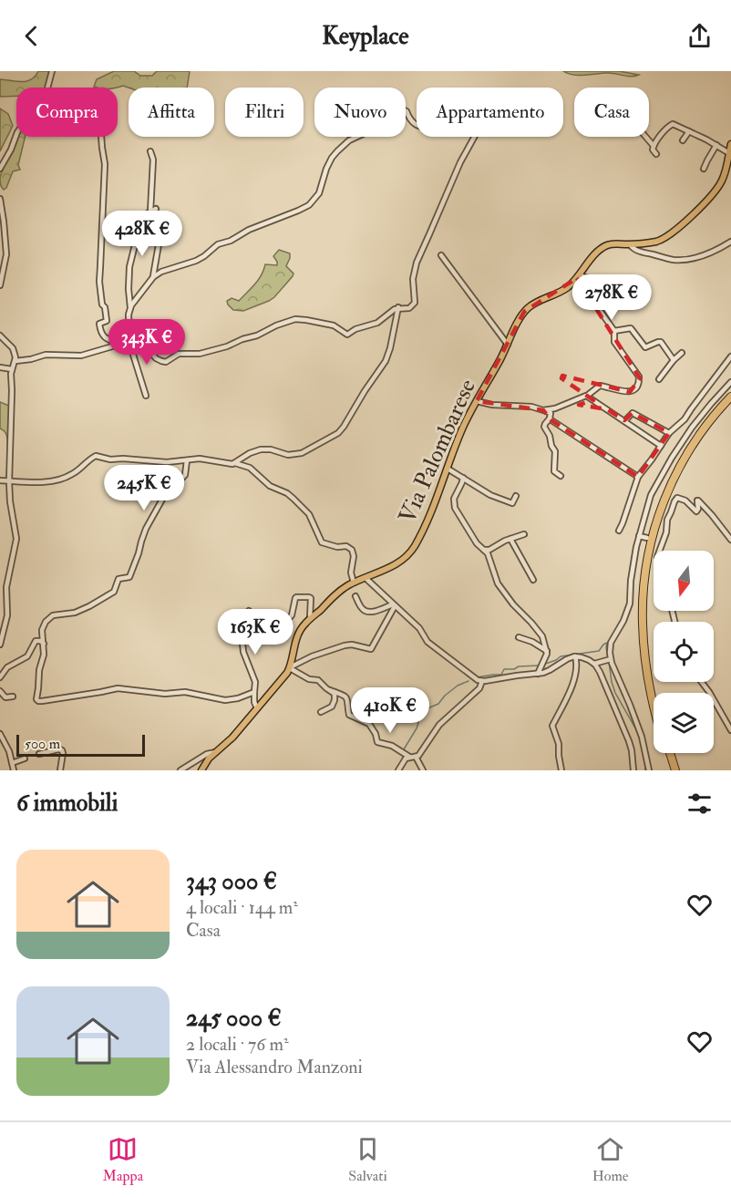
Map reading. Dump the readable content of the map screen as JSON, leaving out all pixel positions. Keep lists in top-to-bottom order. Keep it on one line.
{"streets":{"main road":["Via Palombarese"]},"scale_bar":"500 m","north":"bottom","page":{"header":"Keyplace","chip":["Compra","Affitta","Filtri","Nuovo","Appartamento","Casa"],"price":["428K €","278K €","343K €","245K €","163K €","410K €"],"scale":"500 m","heading":"6 immobili","list":[{"name":"343 000 €","note":"4 locali · 144 m² · Casa"},{"name":"245 000 €","note":"2 locali · 76 m² · Via Alessandro Manzoni"}],"tabs":["Mappa","Salvati","Home"]}}
